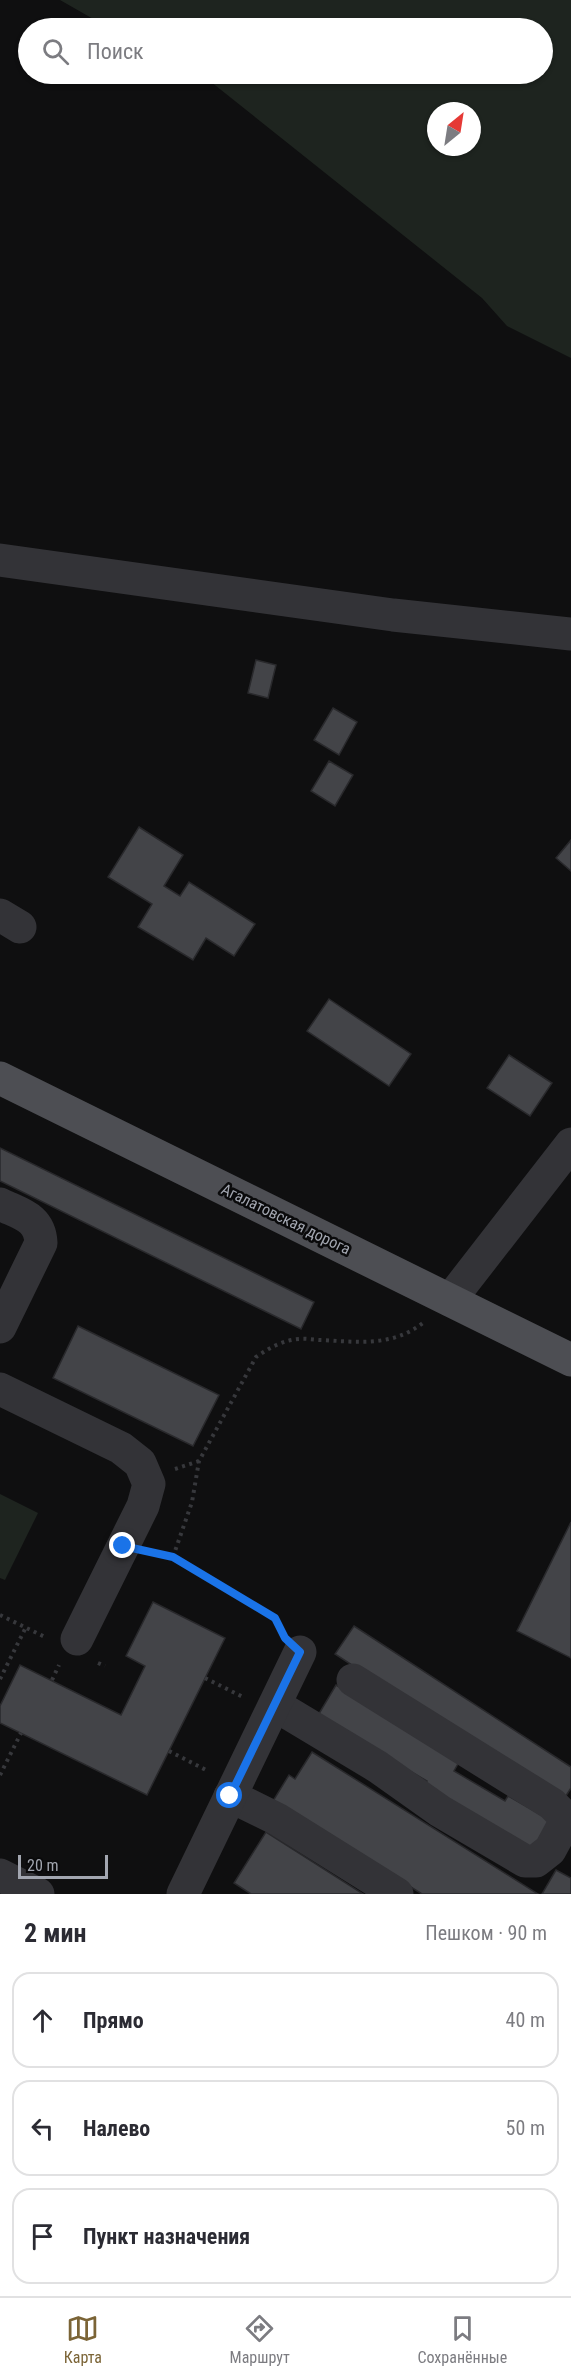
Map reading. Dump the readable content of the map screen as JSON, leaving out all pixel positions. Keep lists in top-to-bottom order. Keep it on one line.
{"streets":{"main road":["Агалатовская дорога"]},"scale_bar":"20 m","north":"top right","page":{"search":"Поиск","scale":"20 m","heading":["2 мин","Пешком · 90 m"],"list":[["Прямо","40 m"],["Налево","50 m"],"Пункт назначения"],"nav":["Карта","Маршрут","Сохранённые"]}}
